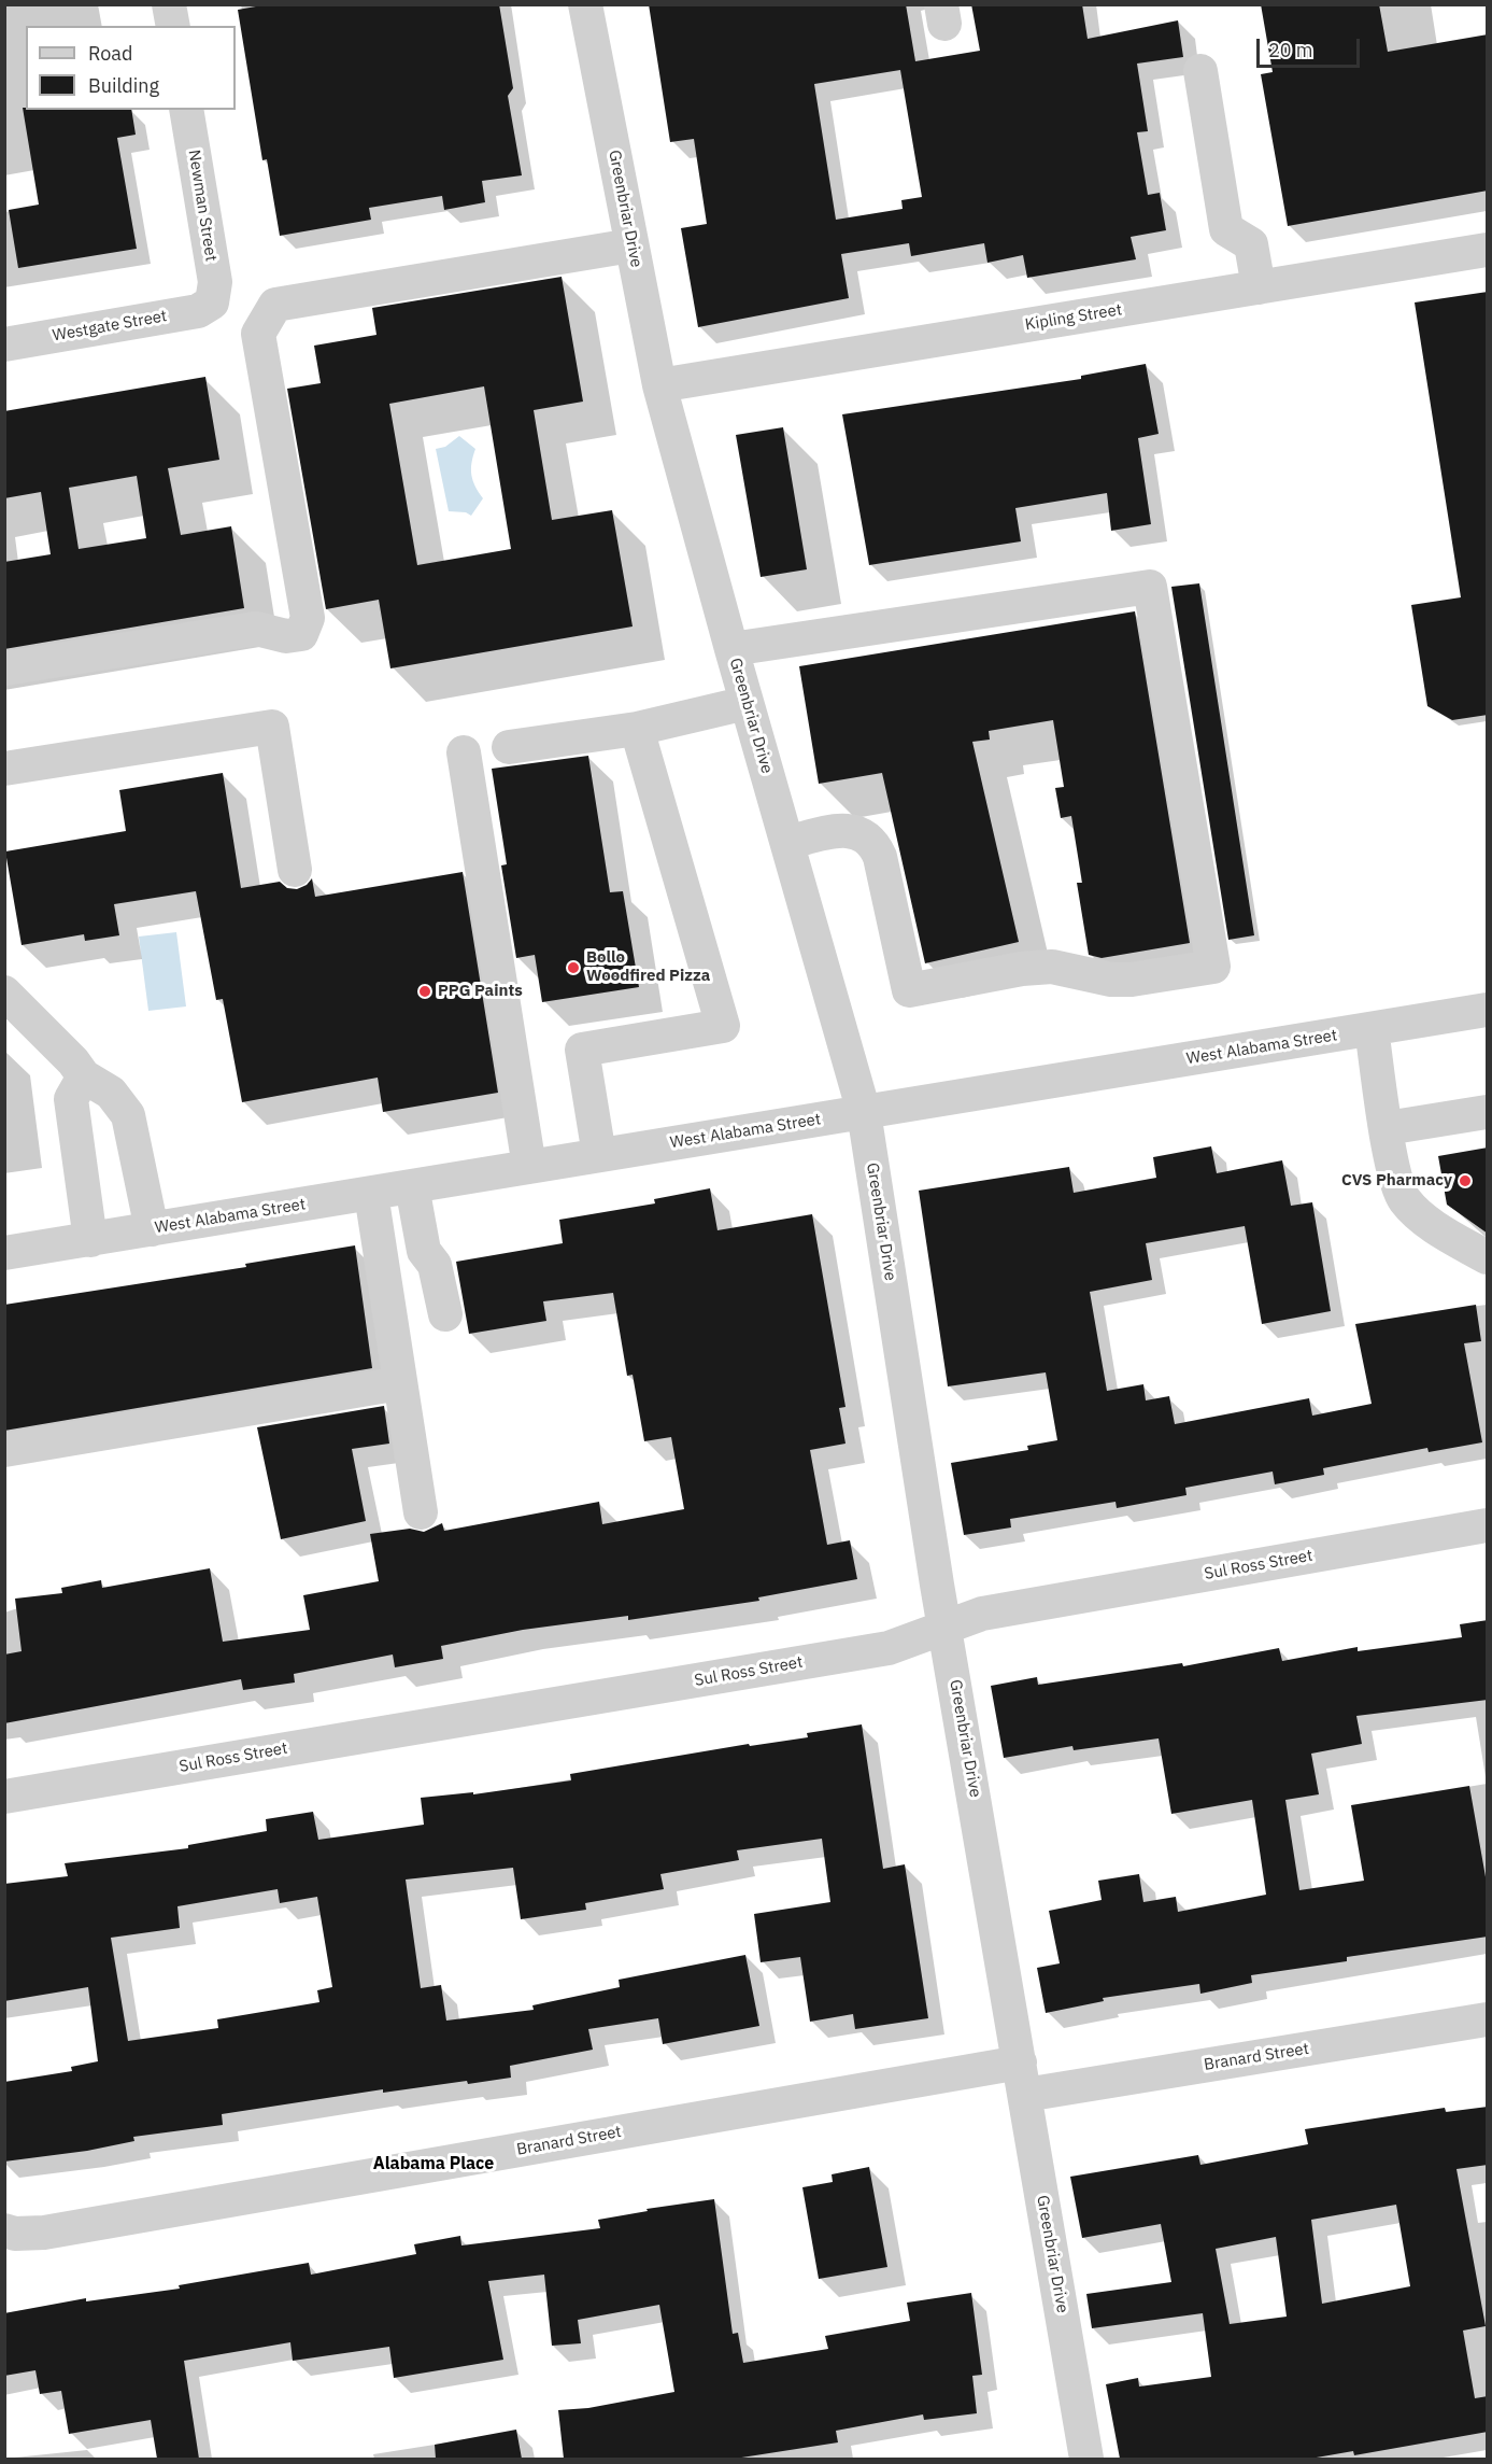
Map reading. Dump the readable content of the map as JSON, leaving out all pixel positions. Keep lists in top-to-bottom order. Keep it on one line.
{"streets":{"street":["Newman Street","Greenbriar Drive","Kipling Street","Westgate Street","West Alabama Street","Sul Ross Street","Branard Street"]},"crossings":[["Newman Street","Westgate Street"],["Greenbriar Drive","Kipling Street"],["Greenbriar Drive","West Alabama Street"],["Greenbriar Drive","Sul Ross Street"],["Greenbriar Drive","Branard Street"]],"districts":["Alabama Place"],"places":["Bollo Woodfired Pizza","PPG Paints","CVS Pharmacy"],"legend":["Road","Building"],"scale_bar":"20 m"}
